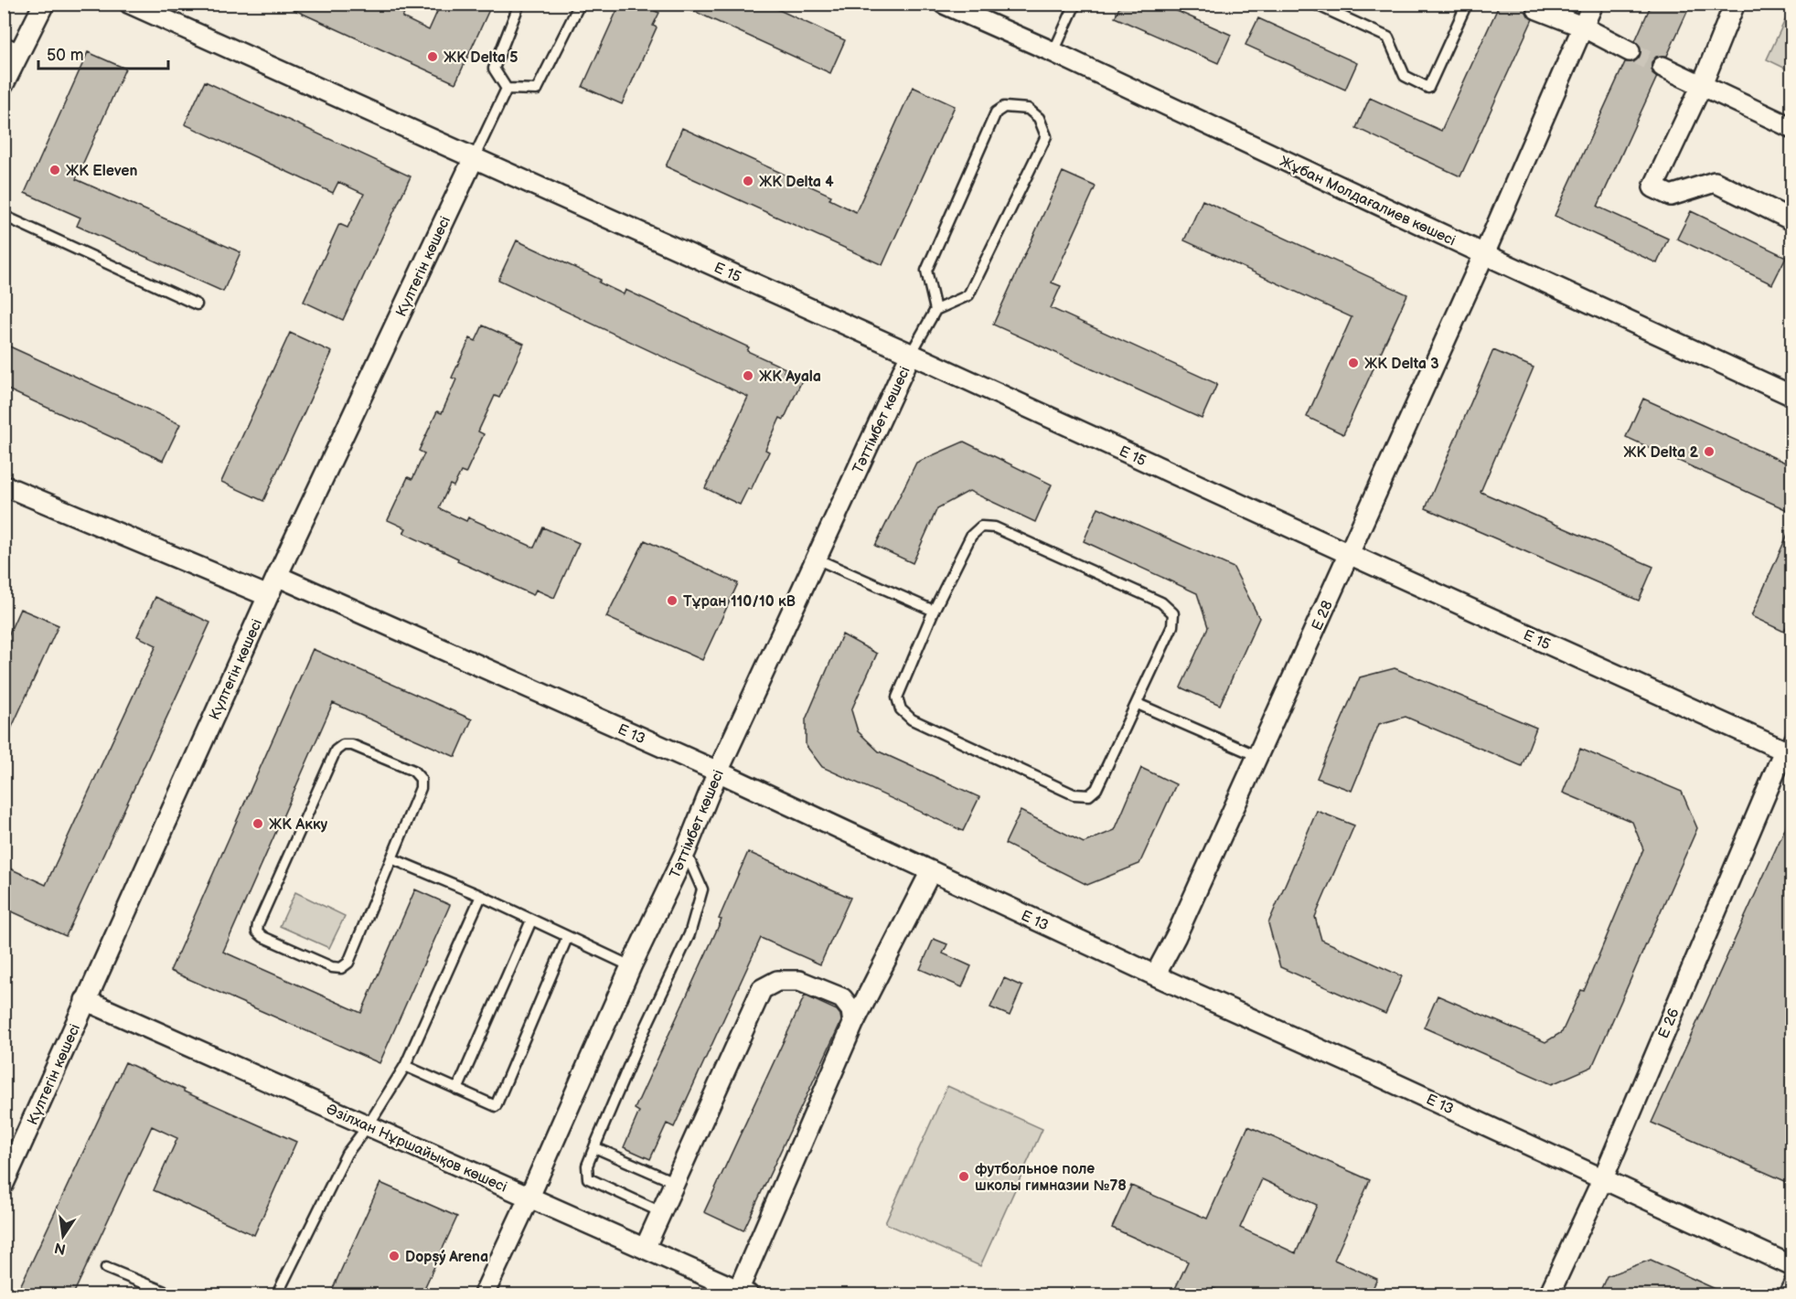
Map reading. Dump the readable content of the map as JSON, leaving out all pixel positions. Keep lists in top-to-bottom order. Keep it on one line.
{"streets":{"street":["Жұбан Молдағалиев көшесі","Күлтегін көшесі","E 15","Тәттімбет көшесі","E 28","E 13","E 26","Әзілхан Нұршайықов көшесі"]},"crossings":[["Жұбан Молдағалиев көшесі","E 28"],["Күлтегін көшесі","E 15"],["Күлтегін көшесі","E 13"],["Күлтегін көшесі","Әзілхан Нұршайықов көшесі"],["E 15","Тәттімбет көшесі"],["E 15","E 28"],["E 15","E 26"],["Тәттімбет көшесі","E 13"],["Тәттімбет көшесі","Әзілхан Нұршайықов көшесі"],["E 28","E 13"],["E 13","E 26"]],"places":["ЖК Delta 5","ЖК Eleven","ЖК Delta 4","ЖК Delta 3","ЖК Ayala","ЖК Delta 2","Тұран 110/10 кВ","ЖК Акку","футбольное поле школы гимназии №78","Dopșý Arena"],"scale_bar":"50 m","north":"bottom"}
